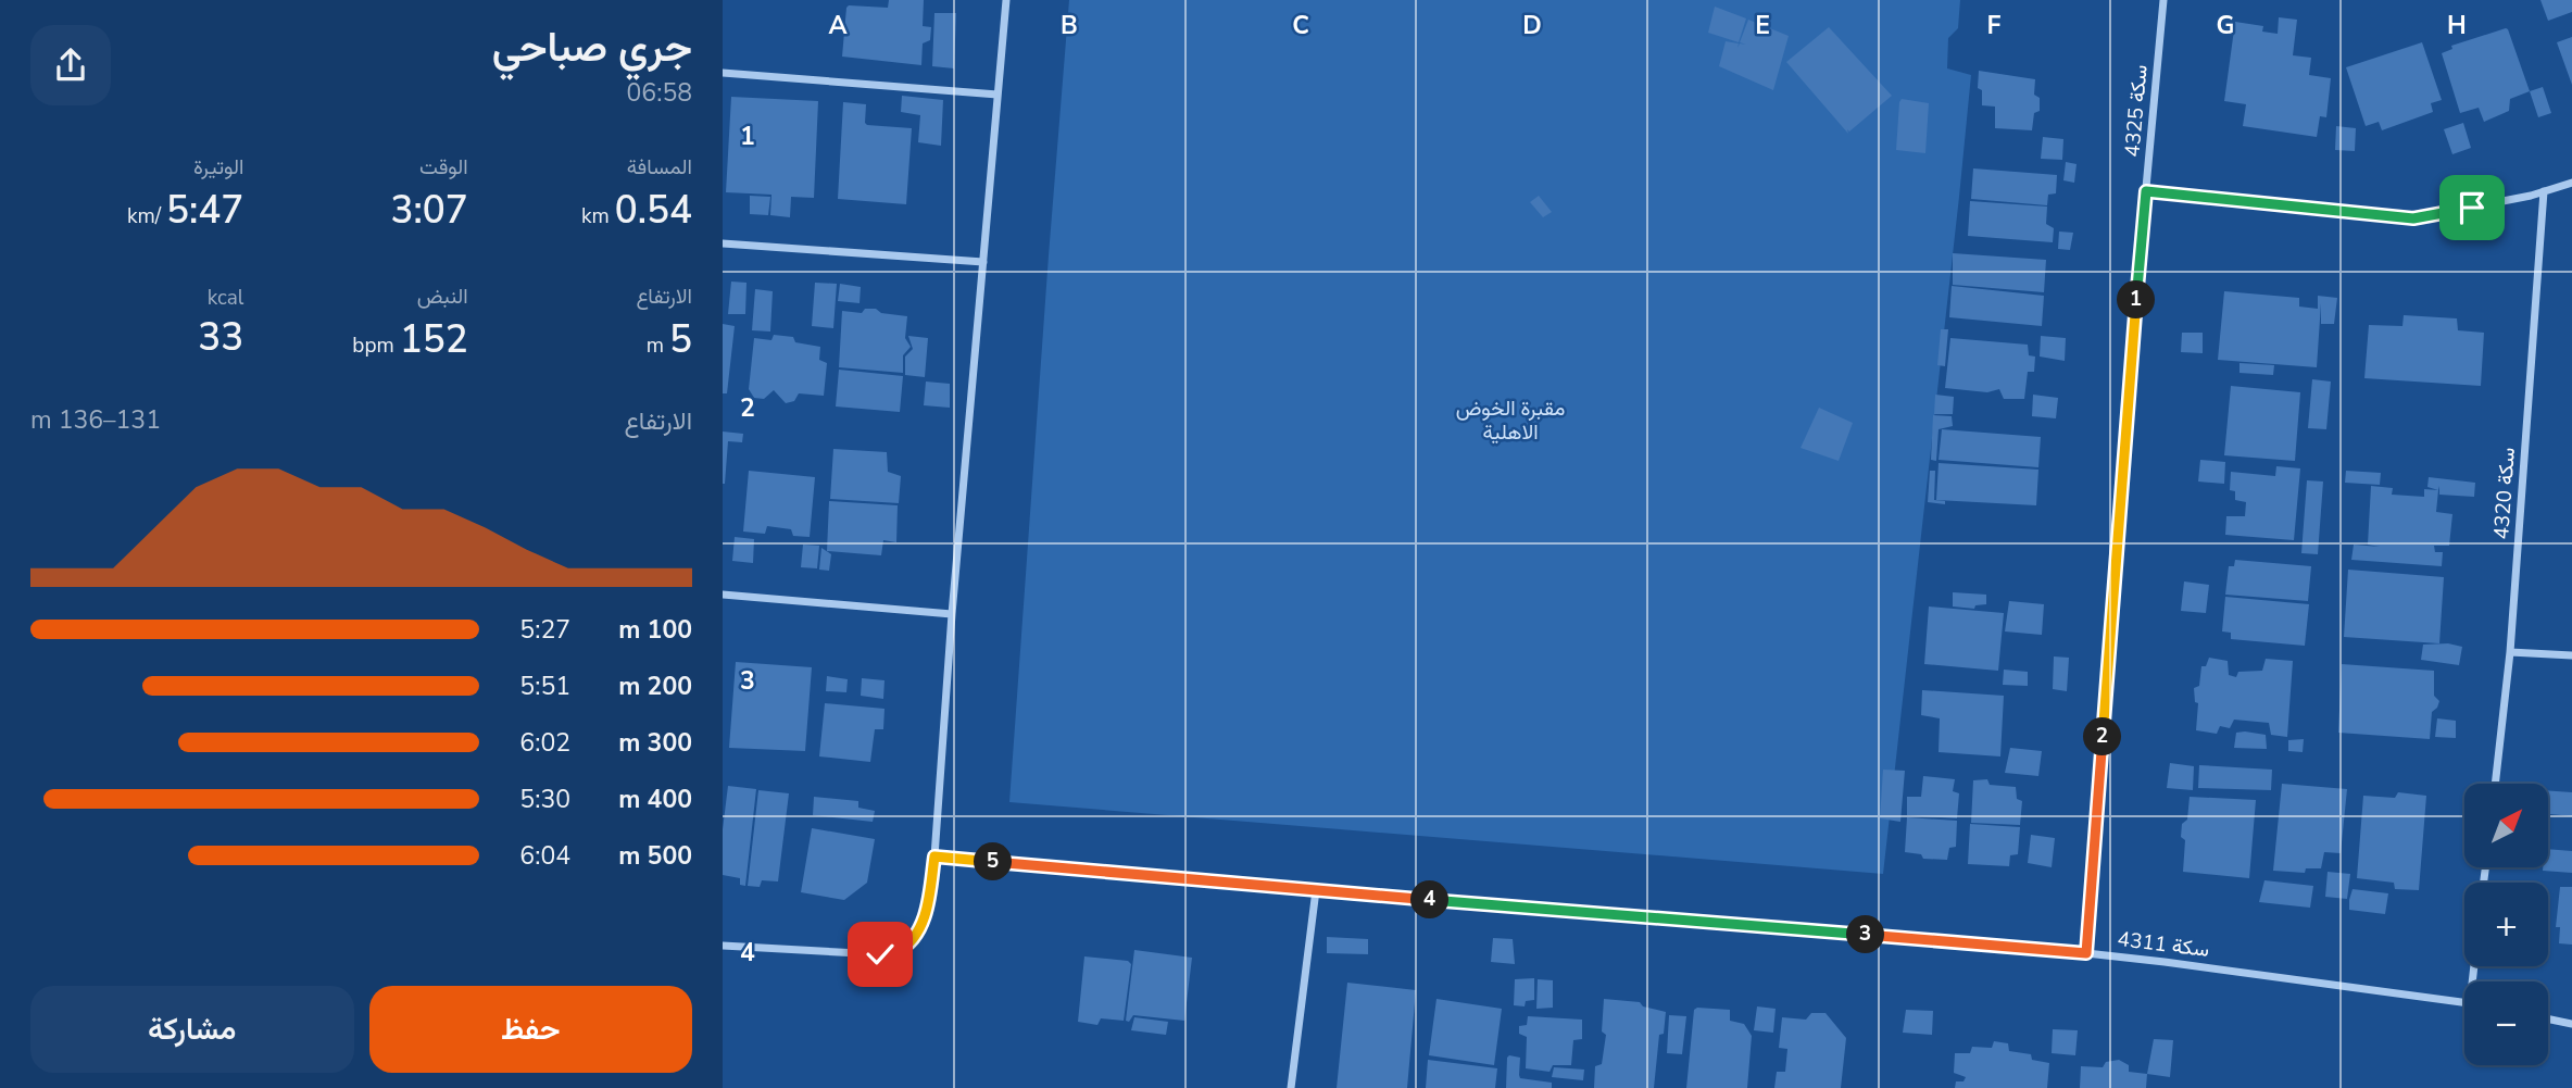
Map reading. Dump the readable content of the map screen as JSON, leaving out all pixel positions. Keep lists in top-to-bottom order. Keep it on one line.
{"streets":{"street":["سكة 4325","سكة 4320","سكة 4311"]},"crossings":[["سكة 4325","سكة 4311"]],"parks":["مقبرة الخوض الاهلية"],"north":"top right","page":{"heading":["جري صباحي","06:58"],"stats":[["المسافة","0.54 km"],["الوقت","3:07"],["الوتيرة","5:47 /km"],["الارتفاع","5 m"],["النبض","152 bpm"],["kcal","33"]],"pins":["1","2","5","4","3"],"chart":["الارتفاع","131–136 m"],"list":[{"name":"100 m","note":"5:27"},{"name":"200 m","note":"5:51"},{"name":"300 m","note":"6:02"},{"name":"400 m","note":"5:30"},{"name":"500 m","note":"6:04"}],"map_buttons":["+","−"],"buttons":["حفظ","مشاركة"]},"grid":{"columns":["A","B","C","D","E","F","G","H"],"rows":["1","2","3","4"]}}
